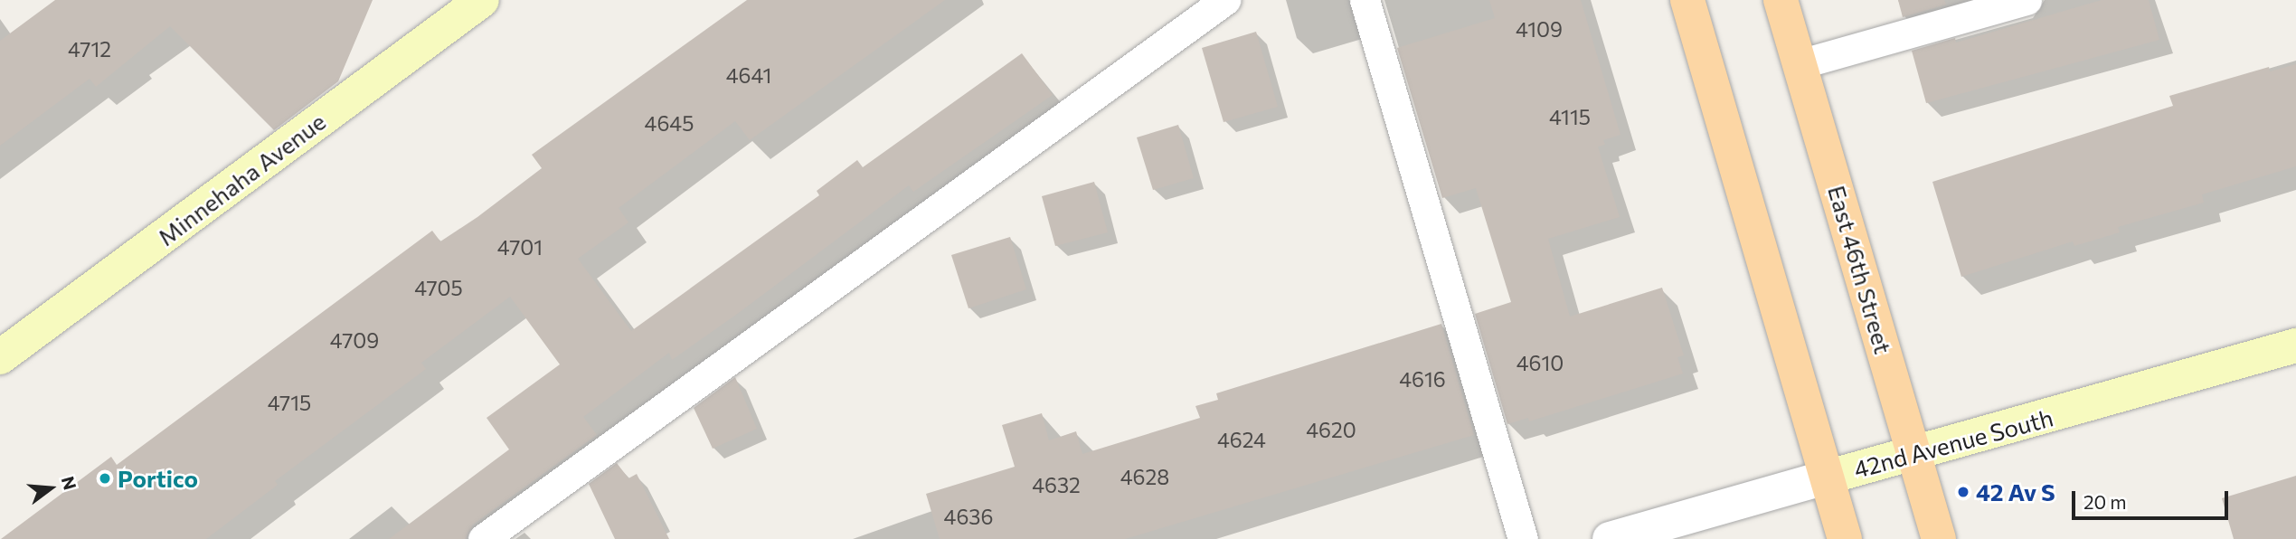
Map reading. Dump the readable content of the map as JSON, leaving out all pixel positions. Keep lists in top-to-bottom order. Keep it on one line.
{"streets":{"main road":["East 46th Street"],"street":["Minnehaha Avenue","42nd Avenue South"]},"crossings":[["East 46th Street","42nd Avenue South"]],"places":["Portico","42 Av S"],"house_numbers":["4109","4712","4641","4115","4645","4701","4705","4709","4610","4616","4715","4620","4624","4628","4632","4636"],"scale_bar":"20 m","north":"right"}
